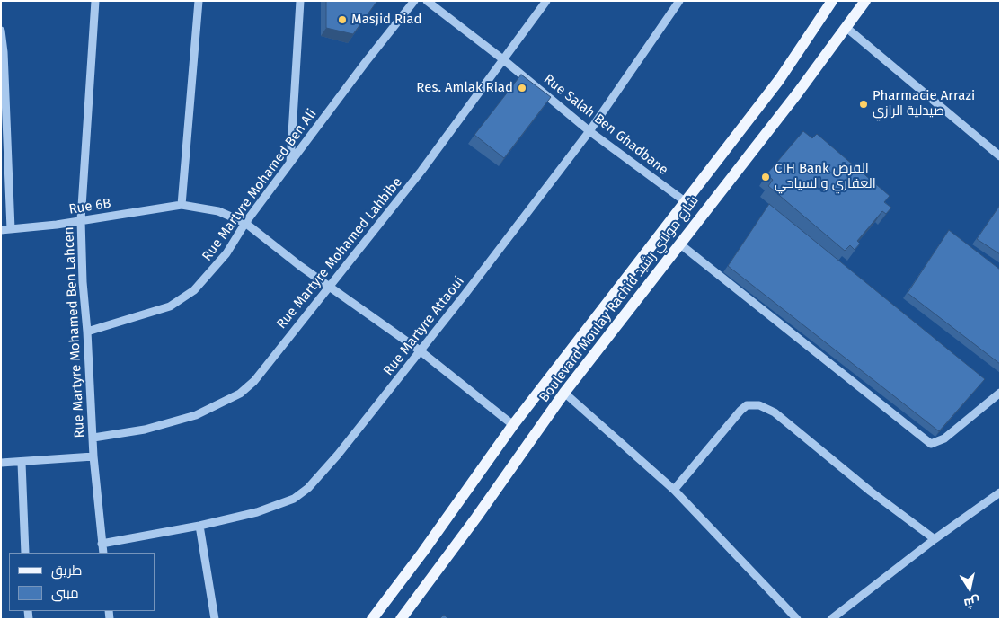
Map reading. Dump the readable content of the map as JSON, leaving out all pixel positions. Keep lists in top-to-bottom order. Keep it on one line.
{"streets":{"main road":["Boulevard Moulay Rachid شارع مولاي رشيد"],"street":["Rue Salah Ben Ghadbane","Rue Martyre Mohamed Ben Ali","Rue 6B","Rue Martyre Mohamed Lahbibe","Rue Martyre Attaoui","Rue Martyre Mohamed Ben Lahcen"]},"crossings":[["Rue Salah Ben Ghadbane","Rue Martyre Mohamed Lahbibe"],["Rue Salah Ben Ghadbane","Boulevard Moulay Rachid شارع مولاي رشيد"],["Rue Salah Ben Ghadbane","Rue Martyre Attaoui"],["Rue Martyre Mohamed Ben Ali","Rue 6B"],["Rue Martyre Mohamed Ben Ali","Rue Martyre Mohamed Ben Lahcen"],["Rue 6B","Rue Martyre Mohamed Lahbibe"],["Rue 6B","Boulevard Moulay Rachid شارع مولاي رشيد"],["Rue 6B","Rue Martyre Attaoui"],["Rue 6B","Rue Martyre Mohamed Ben Lahcen"],["Rue Martyre Mohamed Lahbibe","Rue Martyre Mohamed Ben Lahcen"],["Rue Martyre Attaoui","Rue Martyre Mohamed Ben Lahcen"]],"places":["Masjid Riad","Res. Amlak Riad","Pharmacie Arrazi صيدلية الرازي","CIH Bank القرض العقاري والسياحي"],"legend":["طريق","مبنى"],"north":"bottom"}
